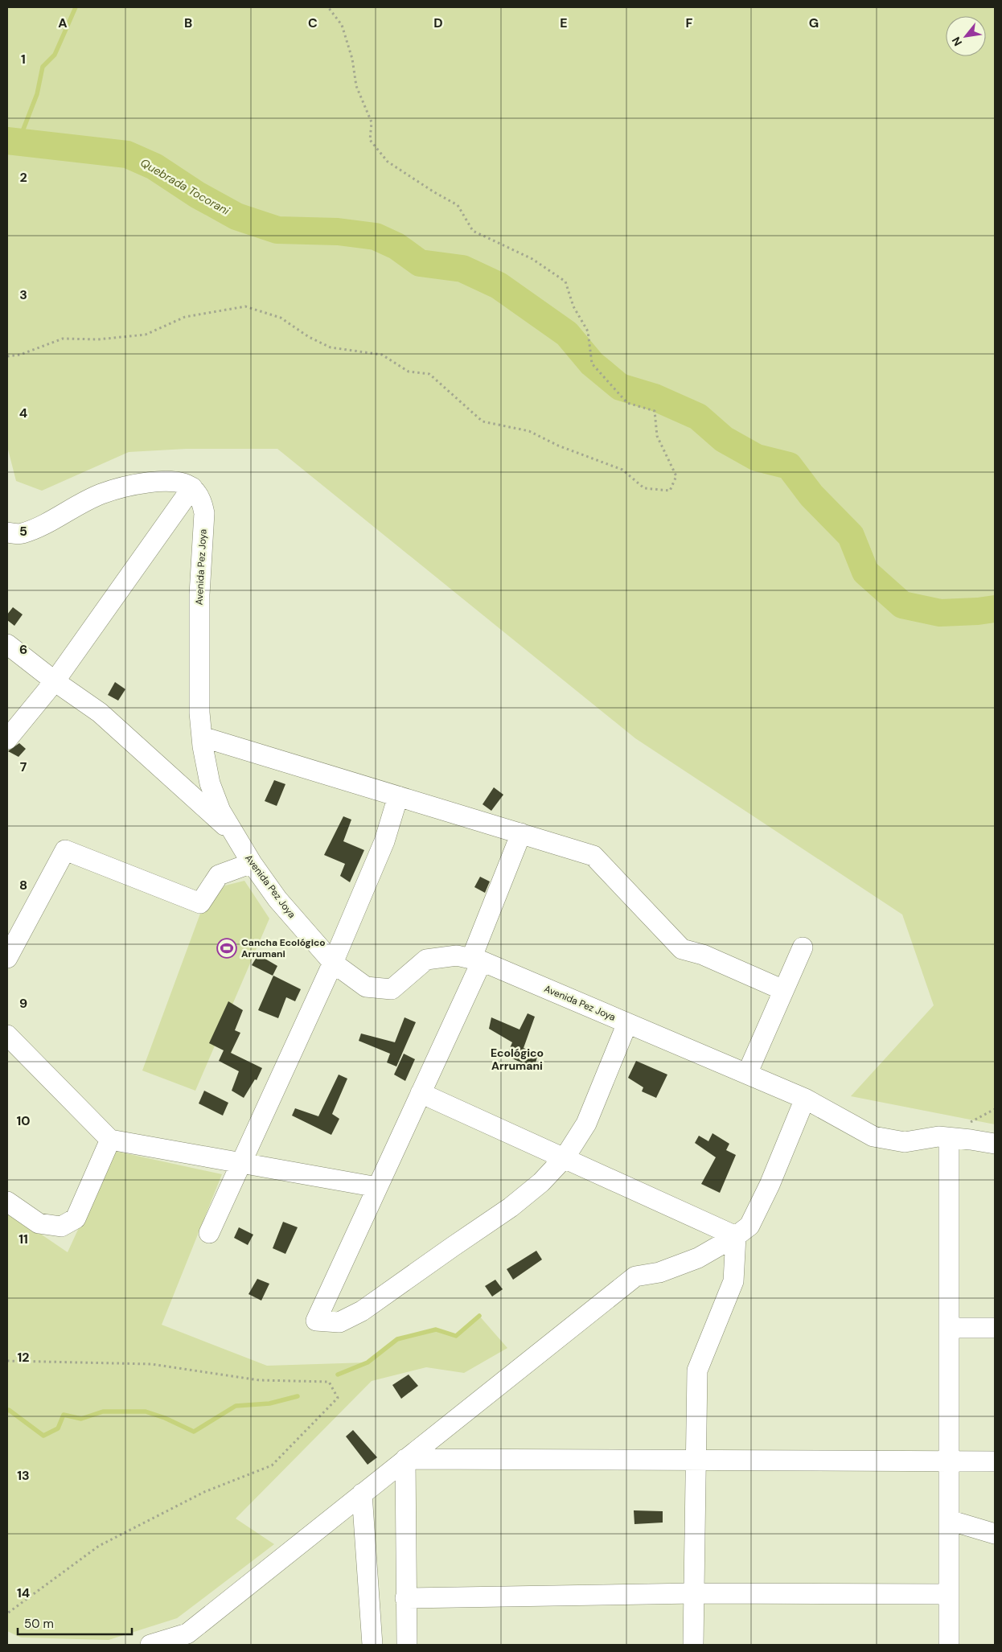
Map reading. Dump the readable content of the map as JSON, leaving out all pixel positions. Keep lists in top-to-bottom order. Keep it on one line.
{"streets":{"street":["Avenida Pez Joya"]},"districts":["Ecológico Arrumani"],"water":["Quebrada Tocorani"],"places":{"sports":["Cancha Ecológico Arrumani"]},"scale_bar":"50 m","north":"bottom left","grid":{"columns":["A","B","C","D","E","F","G"],"rows":["1","2","3","4","5","6","7","8","9","10","11","12","13","14"]}}
